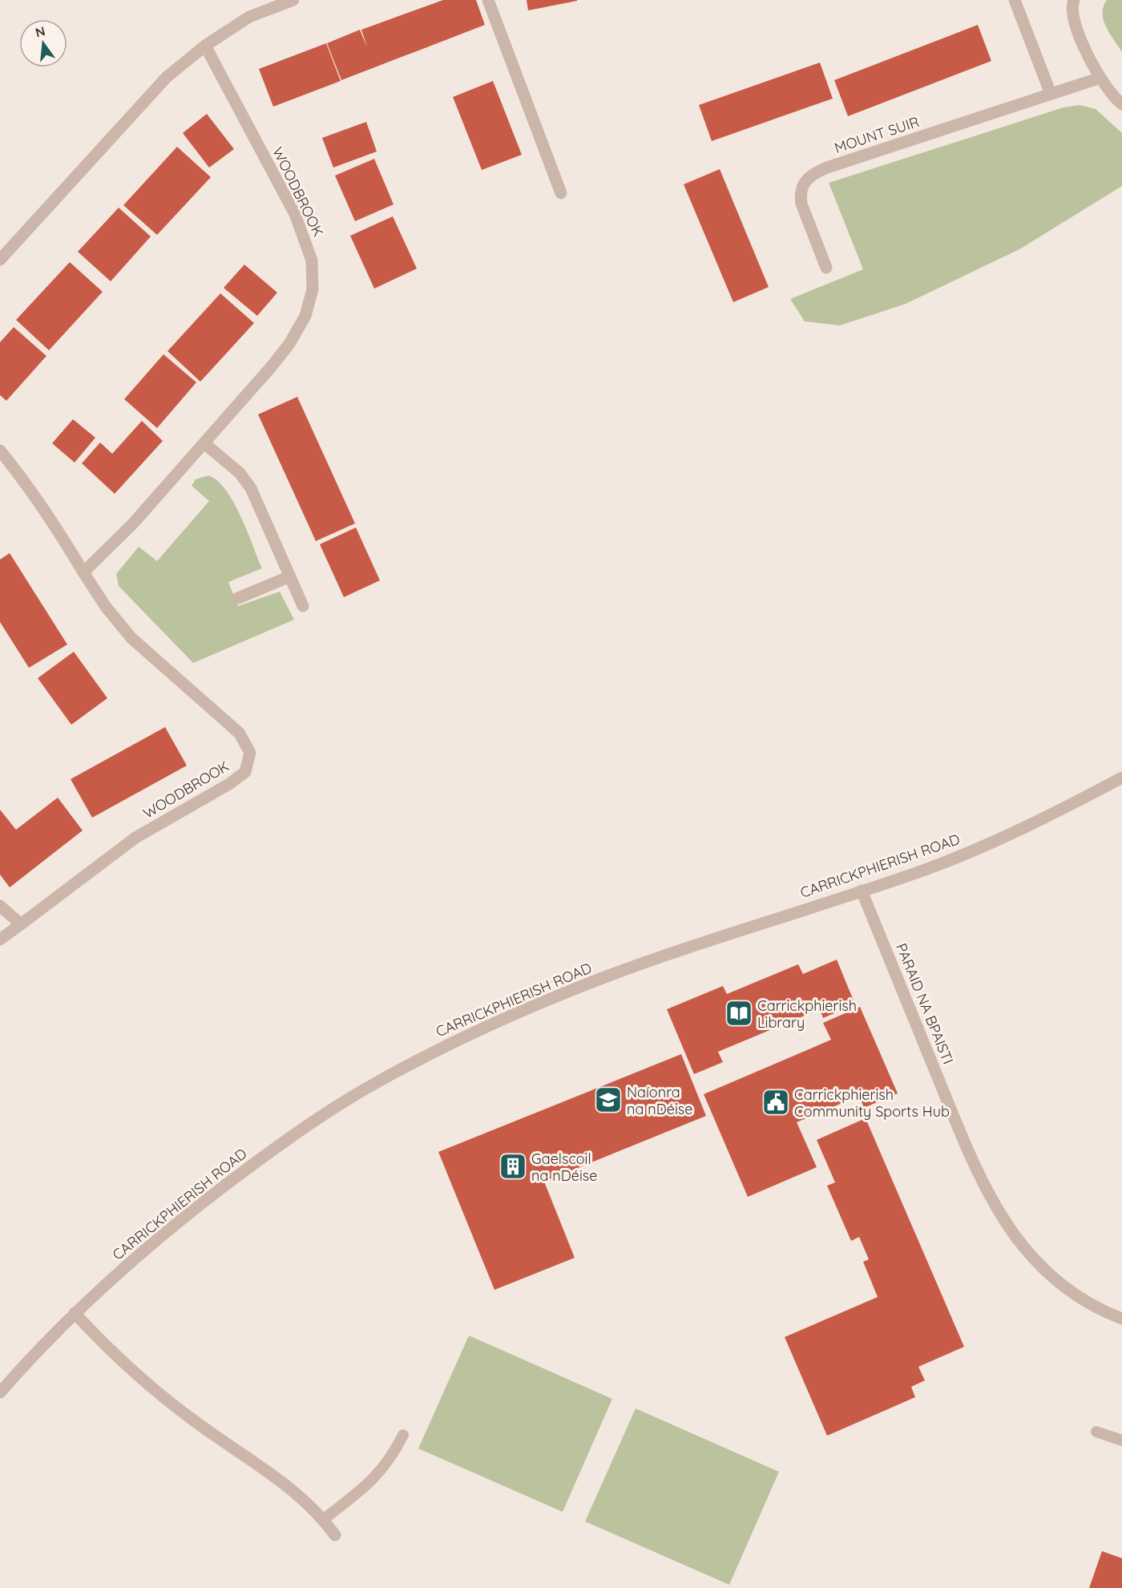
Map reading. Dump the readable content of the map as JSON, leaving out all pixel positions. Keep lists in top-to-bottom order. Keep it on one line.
{"streets":{"street":["MOUNT SUIR","WOODBROOK","CARRICKPHIERISH ROAD","PARAID NA BPAISTI"]},"crossings":[["CARRICKPHIERISH ROAD","PARAID NA BPAISTI"]],"places":{"library":["Carrickphierish Library"],"school or university":["Naíonra na nDéise"],"public building":["Carrickphierish Community Sports Hub"],"building":["Gaelscoil na nDéise"]},"north":"top"}
